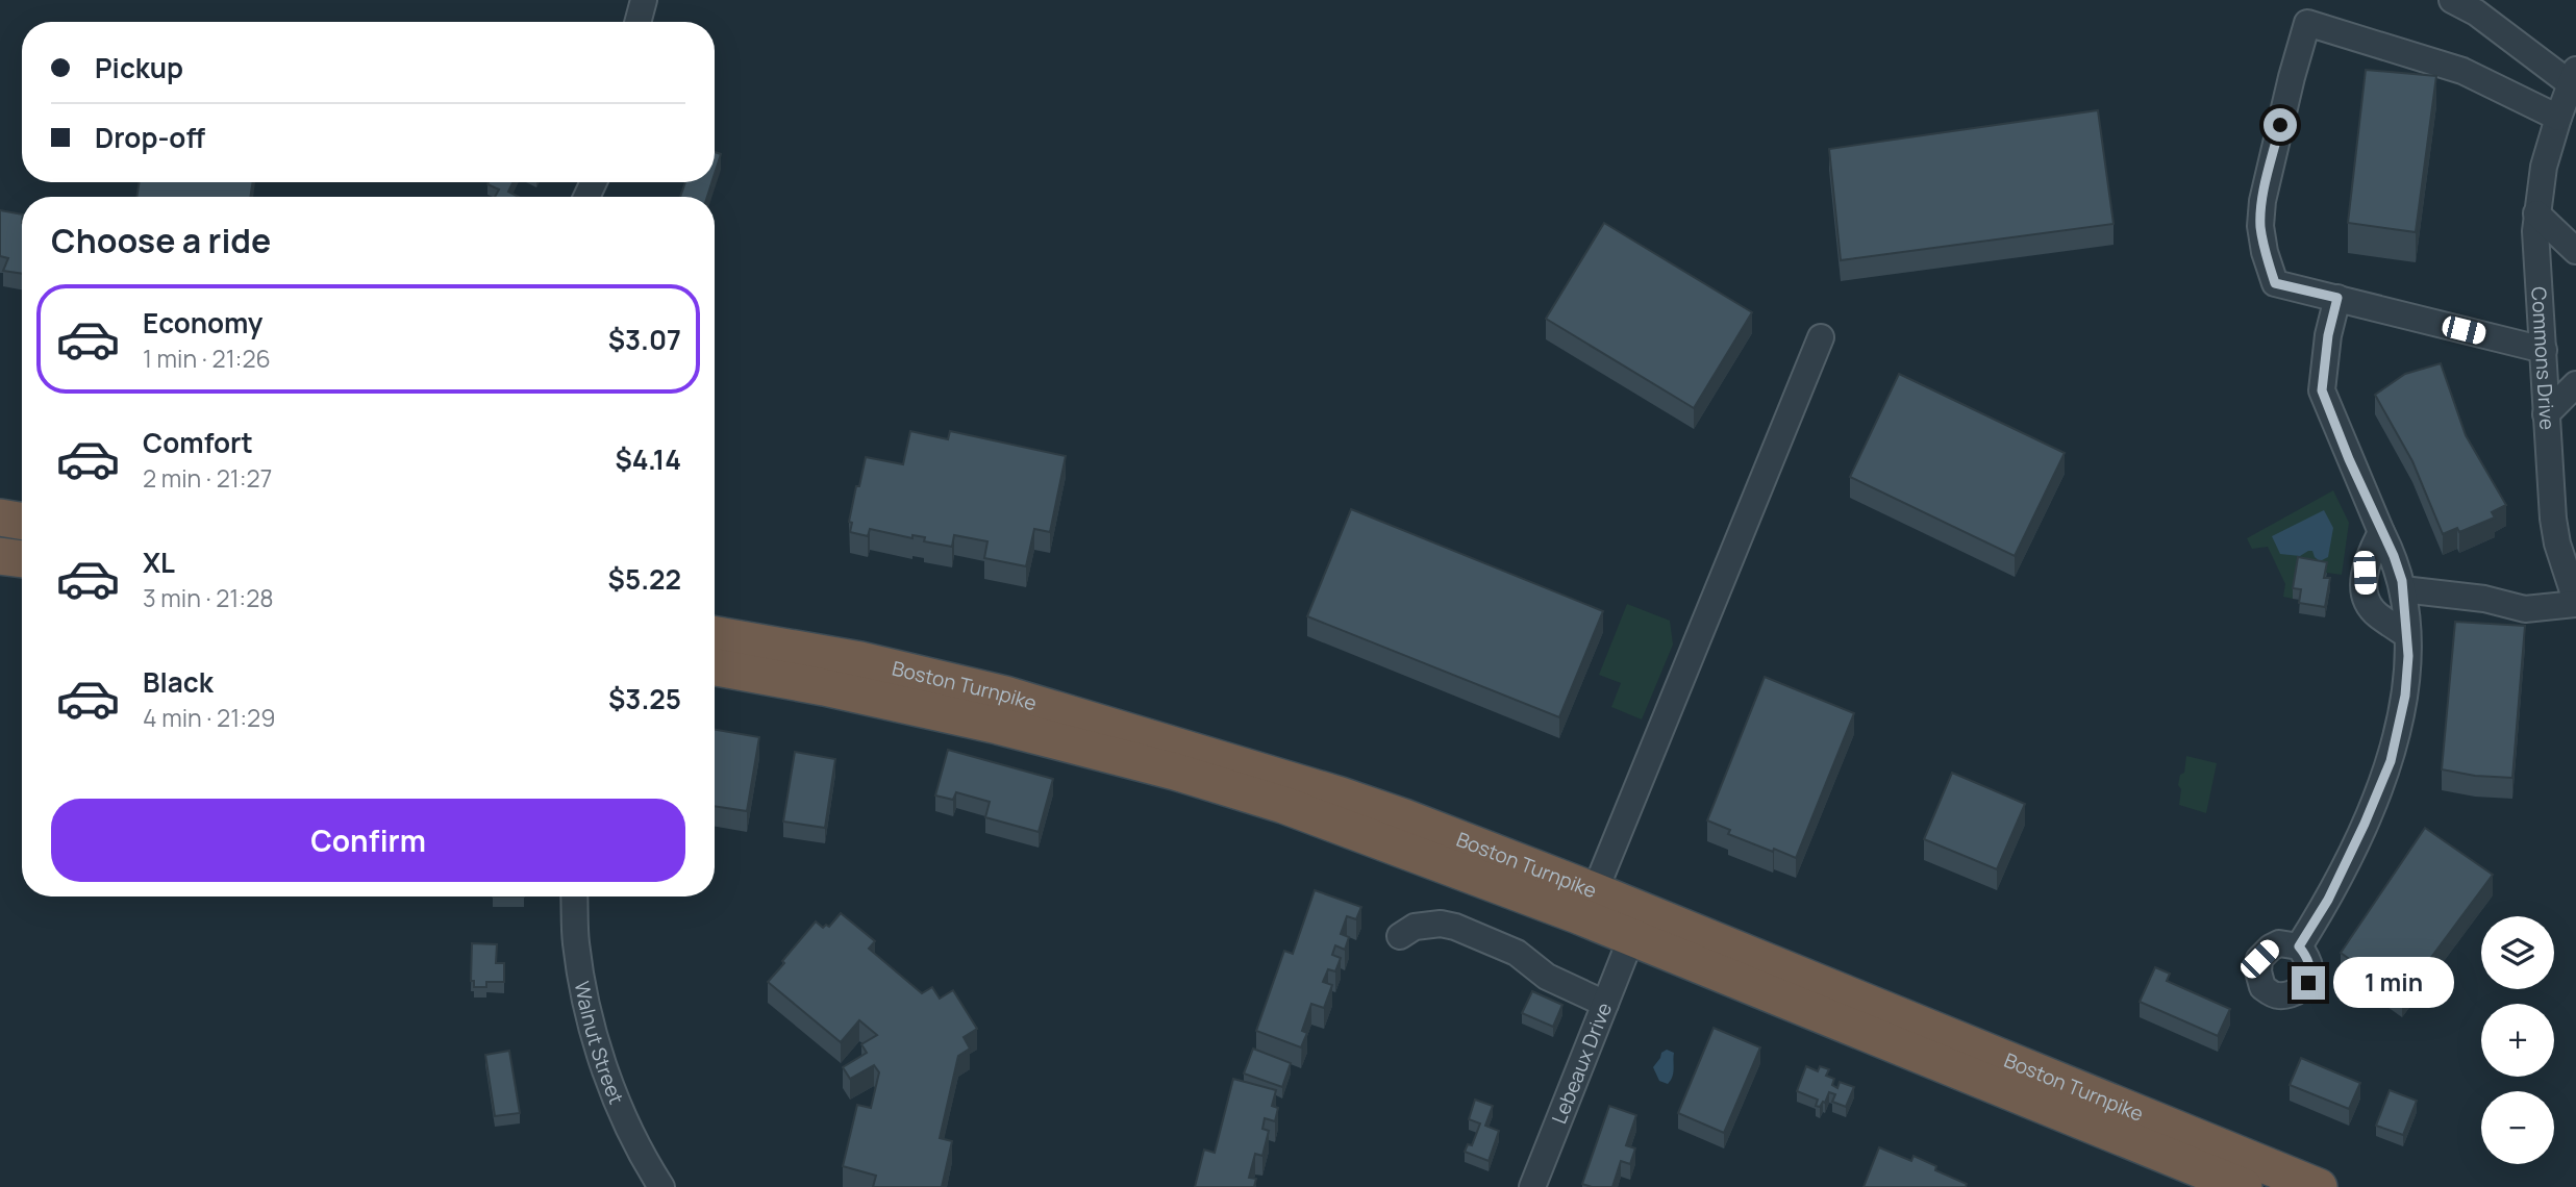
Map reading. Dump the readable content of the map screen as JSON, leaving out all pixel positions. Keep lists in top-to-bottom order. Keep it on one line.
{"streets":{"highway":["Boston Turnpike"],"street":["Commons Drive","Walnut Street","Lebeaux Drive"]},"crossings":[["Boston Turnpike","Lebeaux Drive"]],"page":{"banner":["Pickup","Drop-off"],"heading":"Choose a ride","list":[{"name":"Economy","note":"1 min · 21:26","value":"$3.07"},{"name":"Comfort","note":"2 min · 21:27","value":"$4.14"},{"name":"XL","note":"3 min · 21:28","value":"$5.22"},{"name":"Black","note":"4 min · 21:29","value":"$3.25"}],"buttons":"Confirm","map_buttons":["+","−"],"bubble":"1 min"}}
